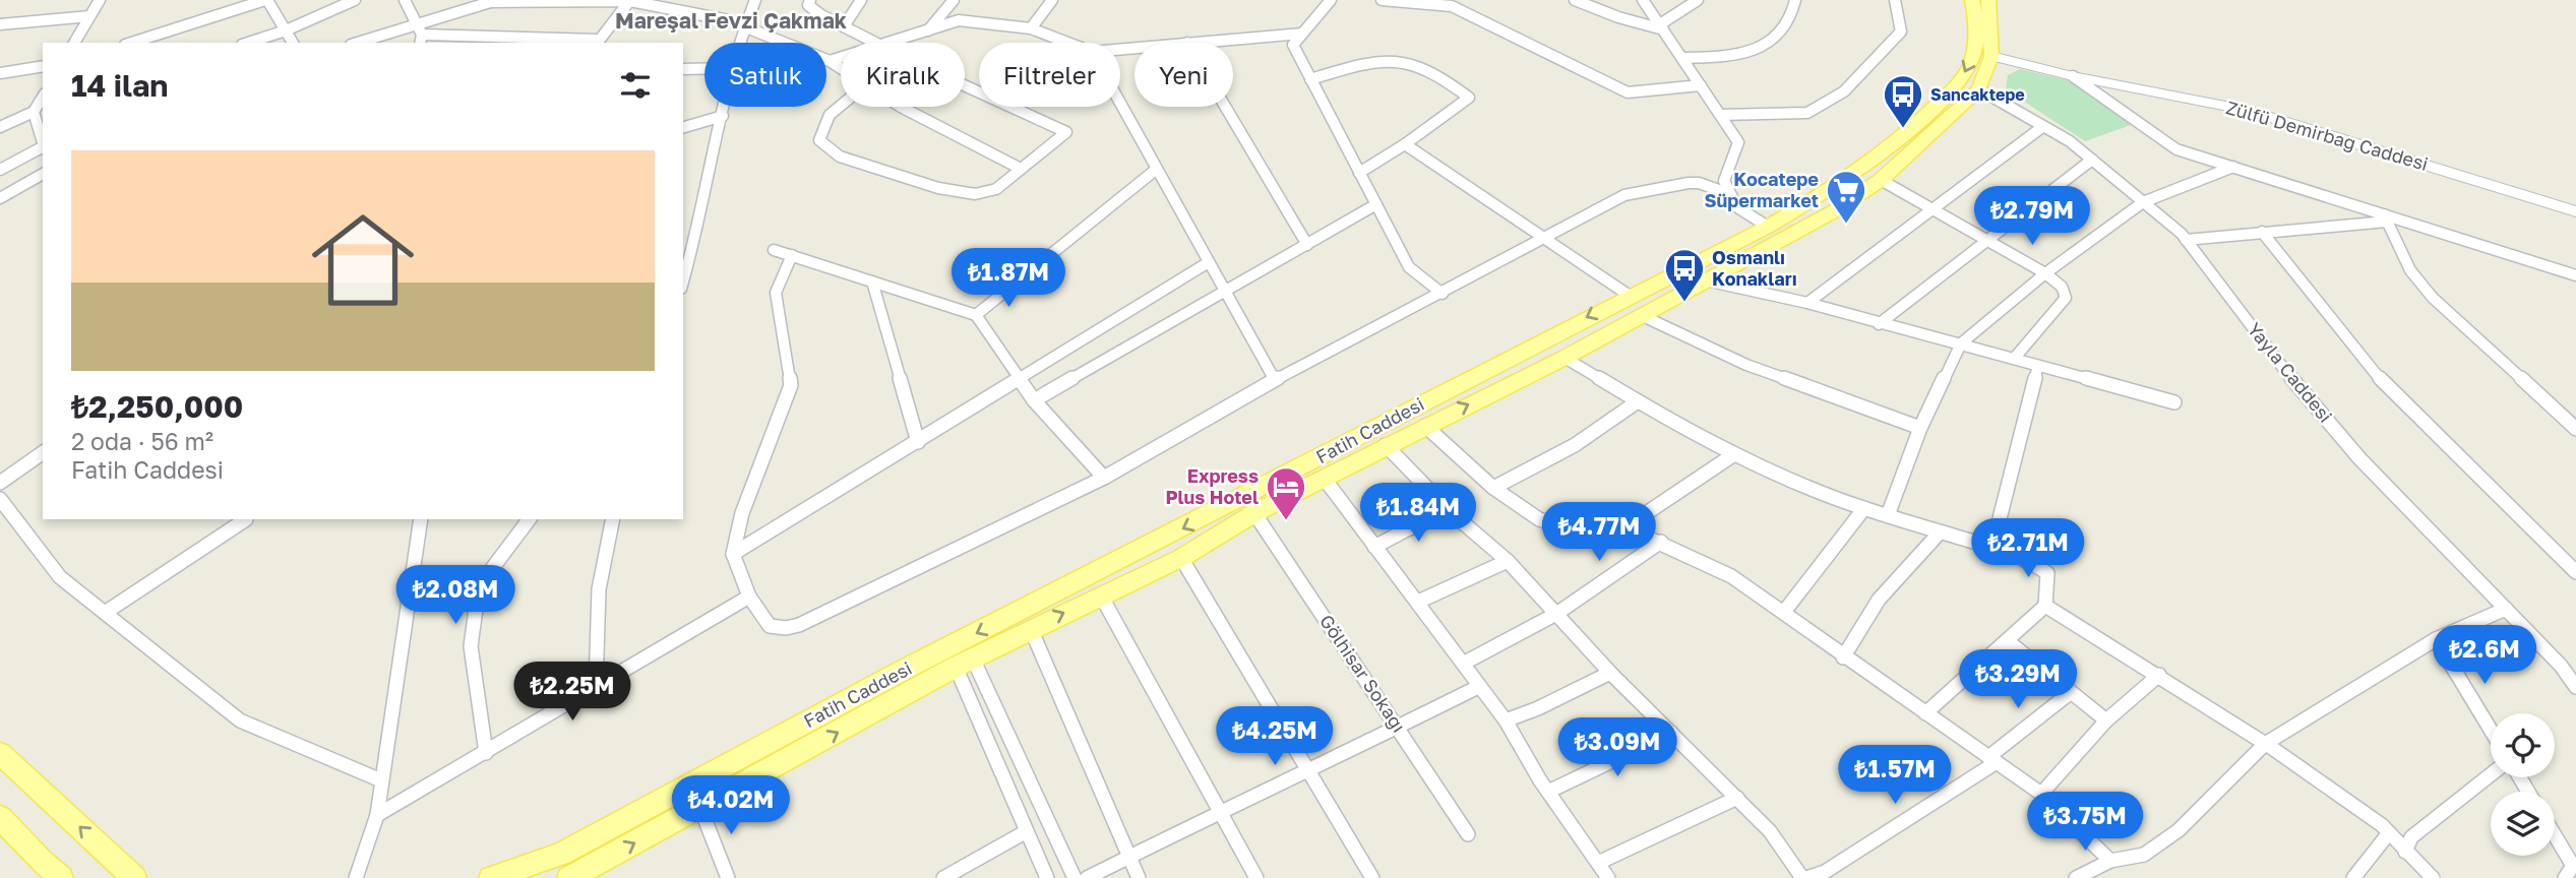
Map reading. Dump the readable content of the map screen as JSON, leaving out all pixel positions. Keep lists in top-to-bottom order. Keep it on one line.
{"streets":{"main road":["Fatih Caddesi"],"street":["Zülfü Demirbağ Caddesi","Yayla Caddesi","Gölhisar Sokağı"]},"crossings":[["Zülfü Demirbağ Caddesi","Fatih Caddesi"],["Yayla Caddesi","Fatih Caddesi"],["Fatih Caddesi","Gölhisar Sokağı"]],"districts":["Mareşal Fevzi Çakmak"],"places":{"bus stop":["Sancaktepe","Osmanlı Konakları"],"supermarket":["Kocatepe Süpermarket"],"hotel":["Express Plus Hotel"]},"page":{"chip":["Satılık","Kiralık","Filtreler","Yeni"],"heading":"14 ilan","list":[{"name":"₺2,250,000","note":"2 oda · 56 m² · Fatih Caddesi"}],"price":["₺2.79M","₺1.87M","₺1.84M","₺4.77M","₺2.71M","₺2.08M","₺2.6M","₺3.29M","₺2.25M","₺4.25M","₺3.09M","₺1.57M","₺4.02M","₺3.75M"]}}
